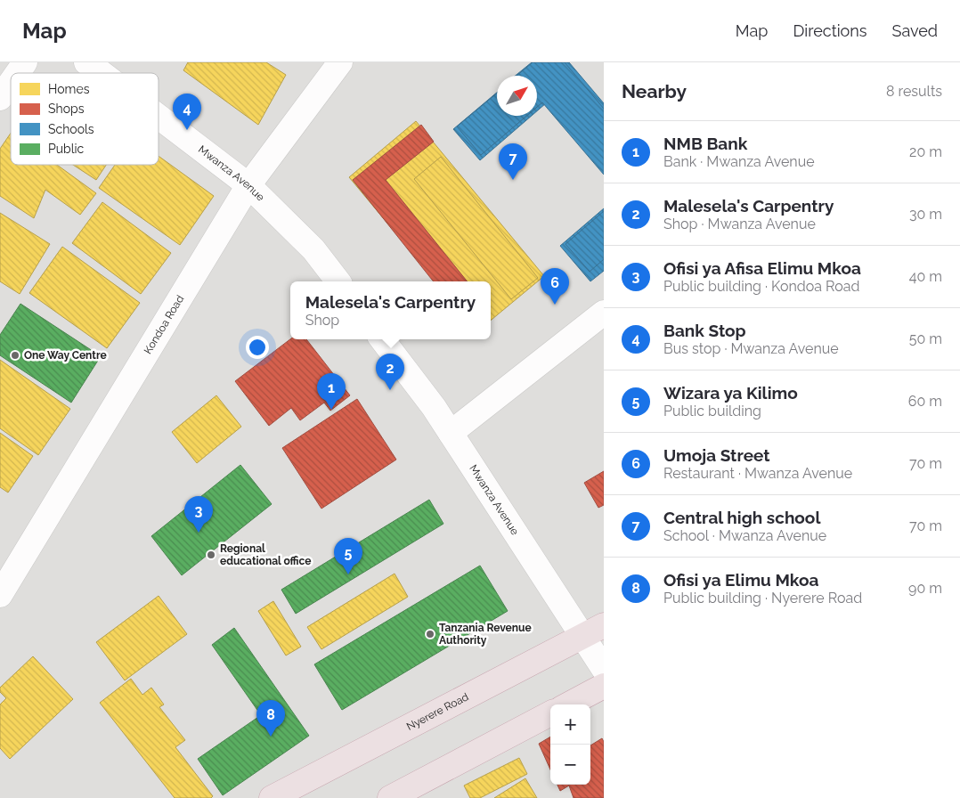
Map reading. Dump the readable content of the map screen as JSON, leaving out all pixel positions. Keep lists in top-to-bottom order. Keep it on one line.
{"streets":{"highway":["Nyerere Road"],"street":["Mwanza Avenue","Kondoa Road"]},"crossings":[["Mwanza Avenue","Kondoa Road"],["Mwanza Avenue","Nyerere Road"]],"places":["One Way Centre","Regional educational office","Tanzania Revenue Authority"],"legend":["Homes","Shops","Schools","Public"],"north":"top right","page":{"header":"Map","nav":["Map","Directions","Saved"],"heading":["Nearby","8 results"],"pins":["4","7","6","2","1","3","5","8"],"list":[{"mark":"1","name":"NMB Bank","note":"Bank · Mwanza Avenue","value":"20 m"},{"mark":"2","name":"Malesela's Carpentry","note":"Shop · Mwanza Avenue","value":"30 m"},{"mark":"3","name":"Ofisi ya Afisa Elimu Mkoa","note":"Public building · Kondoa Road","value":"40 m"},{"mark":"4","name":"Bank Stop","note":"Bus stop · Mwanza Avenue","value":"50 m"},{"mark":"5","name":"Wizara ya Kilimo","note":"Public building","value":"60 m"},{"mark":"6","name":"Umoja Street","note":"Restaurant · Mwanza Avenue","value":"70 m"},{"mark":"7","name":"Central high school","note":"School · Mwanza Avenue","value":"70 m"},{"mark":"8","name":"Ofisi ya Elimu Mkoa","note":"Public building · Nyerere Road","value":"90 m"}],"popup":["Malesela's Carpentry","Shop"],"map_buttons":["+","−"]}}
